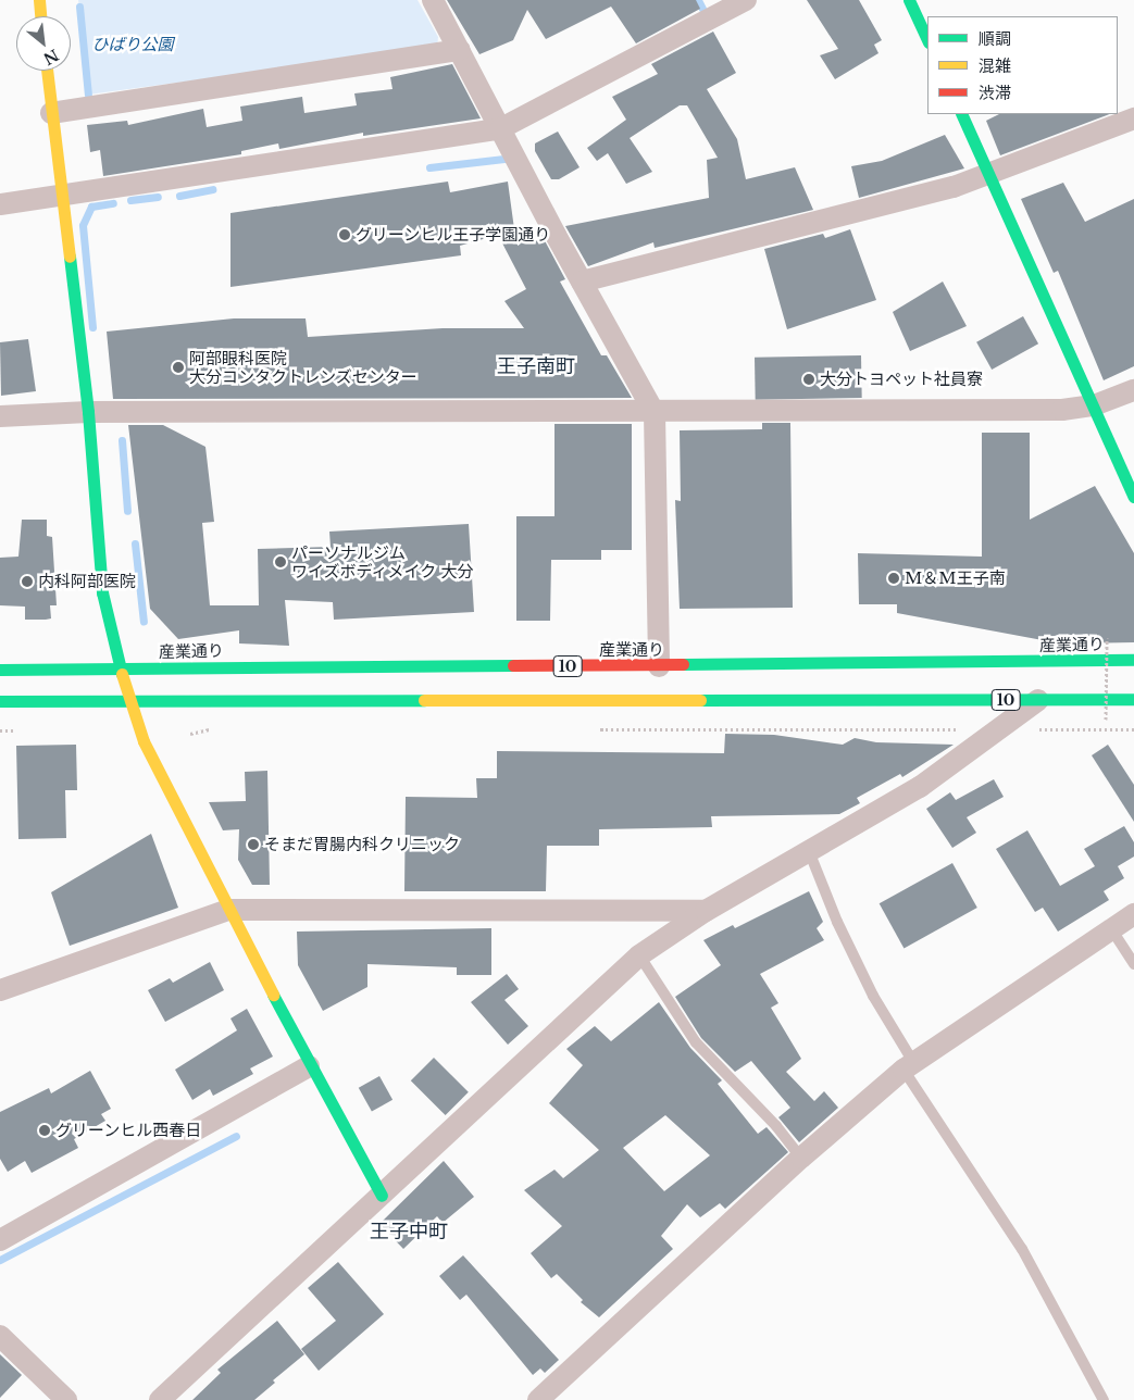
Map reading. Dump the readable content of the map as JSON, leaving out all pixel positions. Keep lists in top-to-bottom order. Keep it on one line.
{"streets":{"main road":["産業通り","10"]},"districts":["王子南町","王子中町"],"parks":["ひばり公園"],"places":["グリーンヒル王子学園通り","阿部眼科医院 大分コンタクトレンズセンター","大分トヨペット社員寮","パーソナルジム ワイズボディメイク 大分","M＆M王子南","内科阿部医院","そまだ胃腸内科クリニック","グリーンヒル西春日"],"legend":["順調","混雑","渋滞"],"north":"bottom right"}
